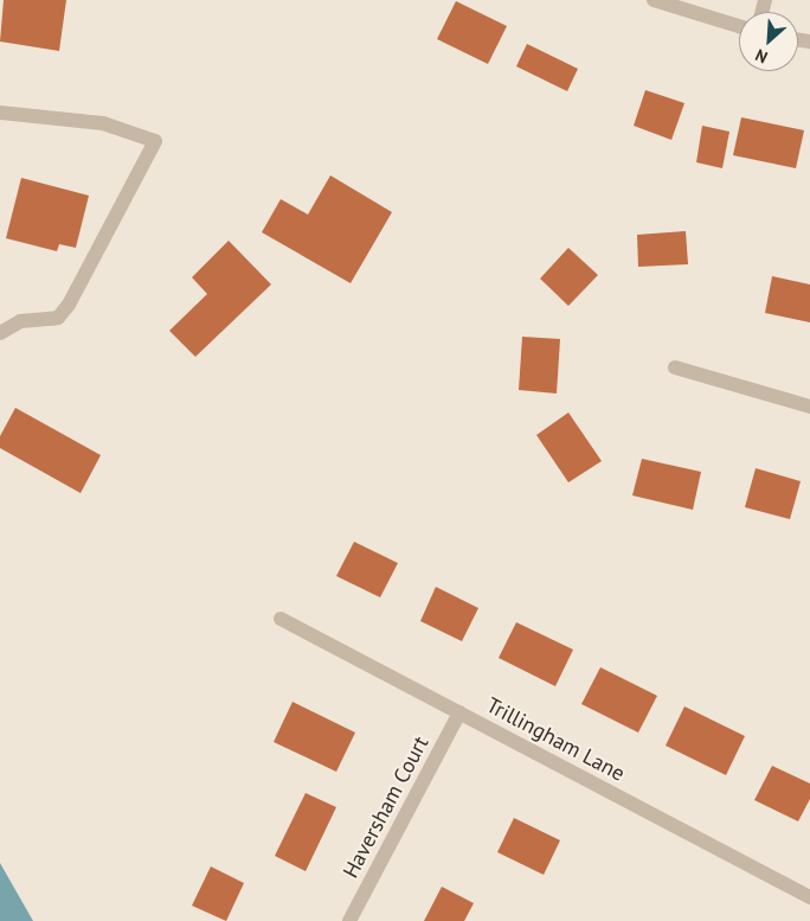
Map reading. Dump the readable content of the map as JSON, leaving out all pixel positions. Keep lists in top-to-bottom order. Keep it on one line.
{"streets":{"street":["Trillingham Lane","Haversham Court"]},"crossings":[["Trillingham Lane","Haversham Court"]],"north":"bottom left"}
